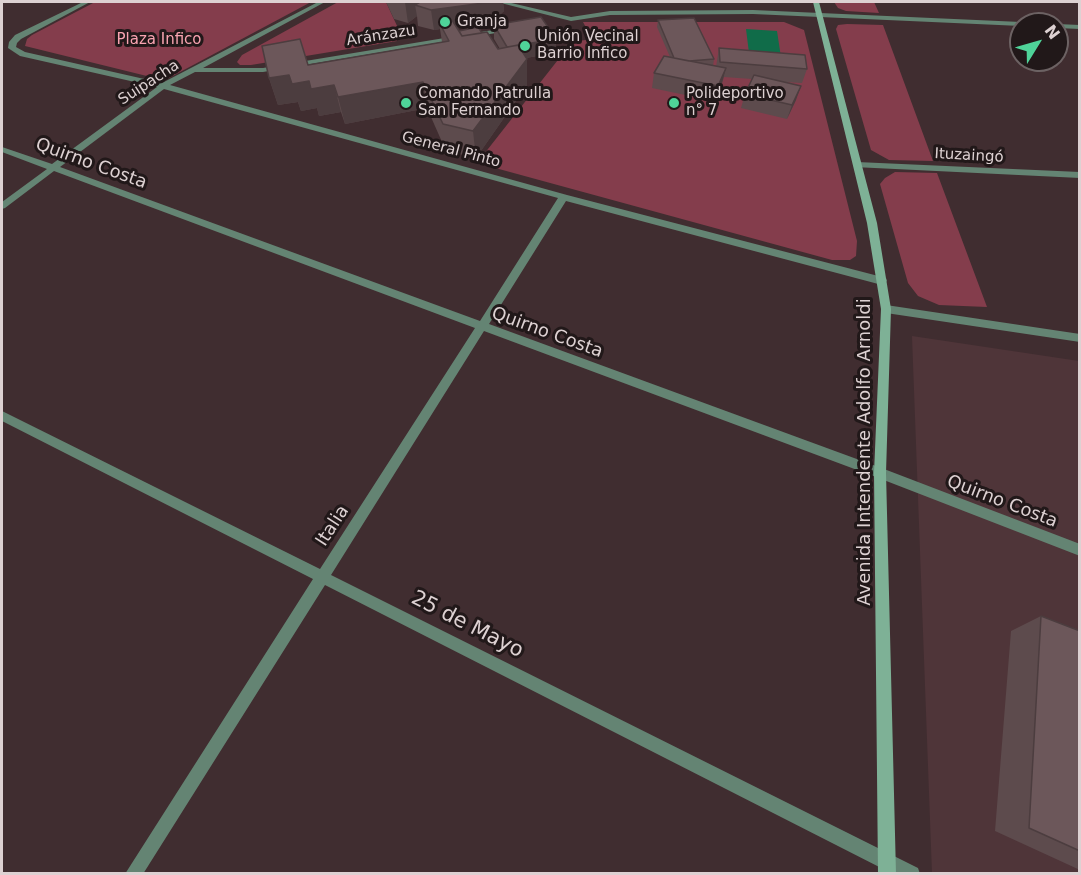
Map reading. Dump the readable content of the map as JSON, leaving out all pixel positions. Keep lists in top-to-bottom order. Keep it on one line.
{"streets":{"main road":["Avenida Intendente Adolfo Arnoldi"],"street":["Aránzazu","Suipacha","General Pinto","Ituzaingó","Quirno Costa","Italia","25 de Mayo"]},"crossings":[["Aránzazu","Suipacha"],["Suipacha","General Pinto"],["Suipacha","Quirno Costa"],["General Pinto","Avenida Intendente Adolfo Arnoldi"],["General Pinto","Italia"],["Ituzaingó","Avenida Intendente Adolfo Arnoldi"],["Quirno Costa","Avenida Intendente Adolfo Arnoldi"],["Quirno Costa","Italia"],["Avenida Intendente Adolfo Arnoldi","25 de Mayo"],["Italia","25 de Mayo"]],"parks":["Plaza Infico"],"places":["Granja","Unión Vecinal Barrio Infico","Comando Patrulla San Fernando","Polideportivo n° 7"],"north":"top right"}
